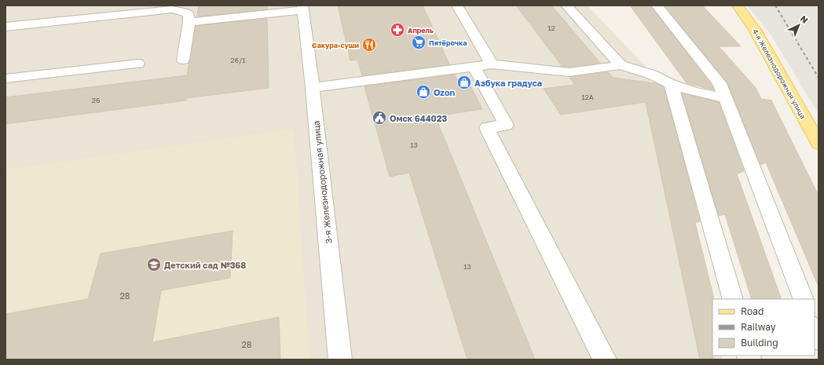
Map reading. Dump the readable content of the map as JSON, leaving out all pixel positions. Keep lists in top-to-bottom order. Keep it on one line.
{"streets":{"main road":["4-я Железнодорожная улица"],"street":["3-я Железнодорожная улица"]},"places":{"pharmacy":["Апрель"],"supermarket":["Пятёрочка"],"restaurant":["Сакура-суши"],"shop":["Азбука градуса","Ozon"],"public building":["Омск 644023"],"school or university":["Детский сад №368"]},"house_numbers":["12","26/1","12А","26","13","13","28","28"],"legend":["Road","Railway","Building"],"north":"top right"}
